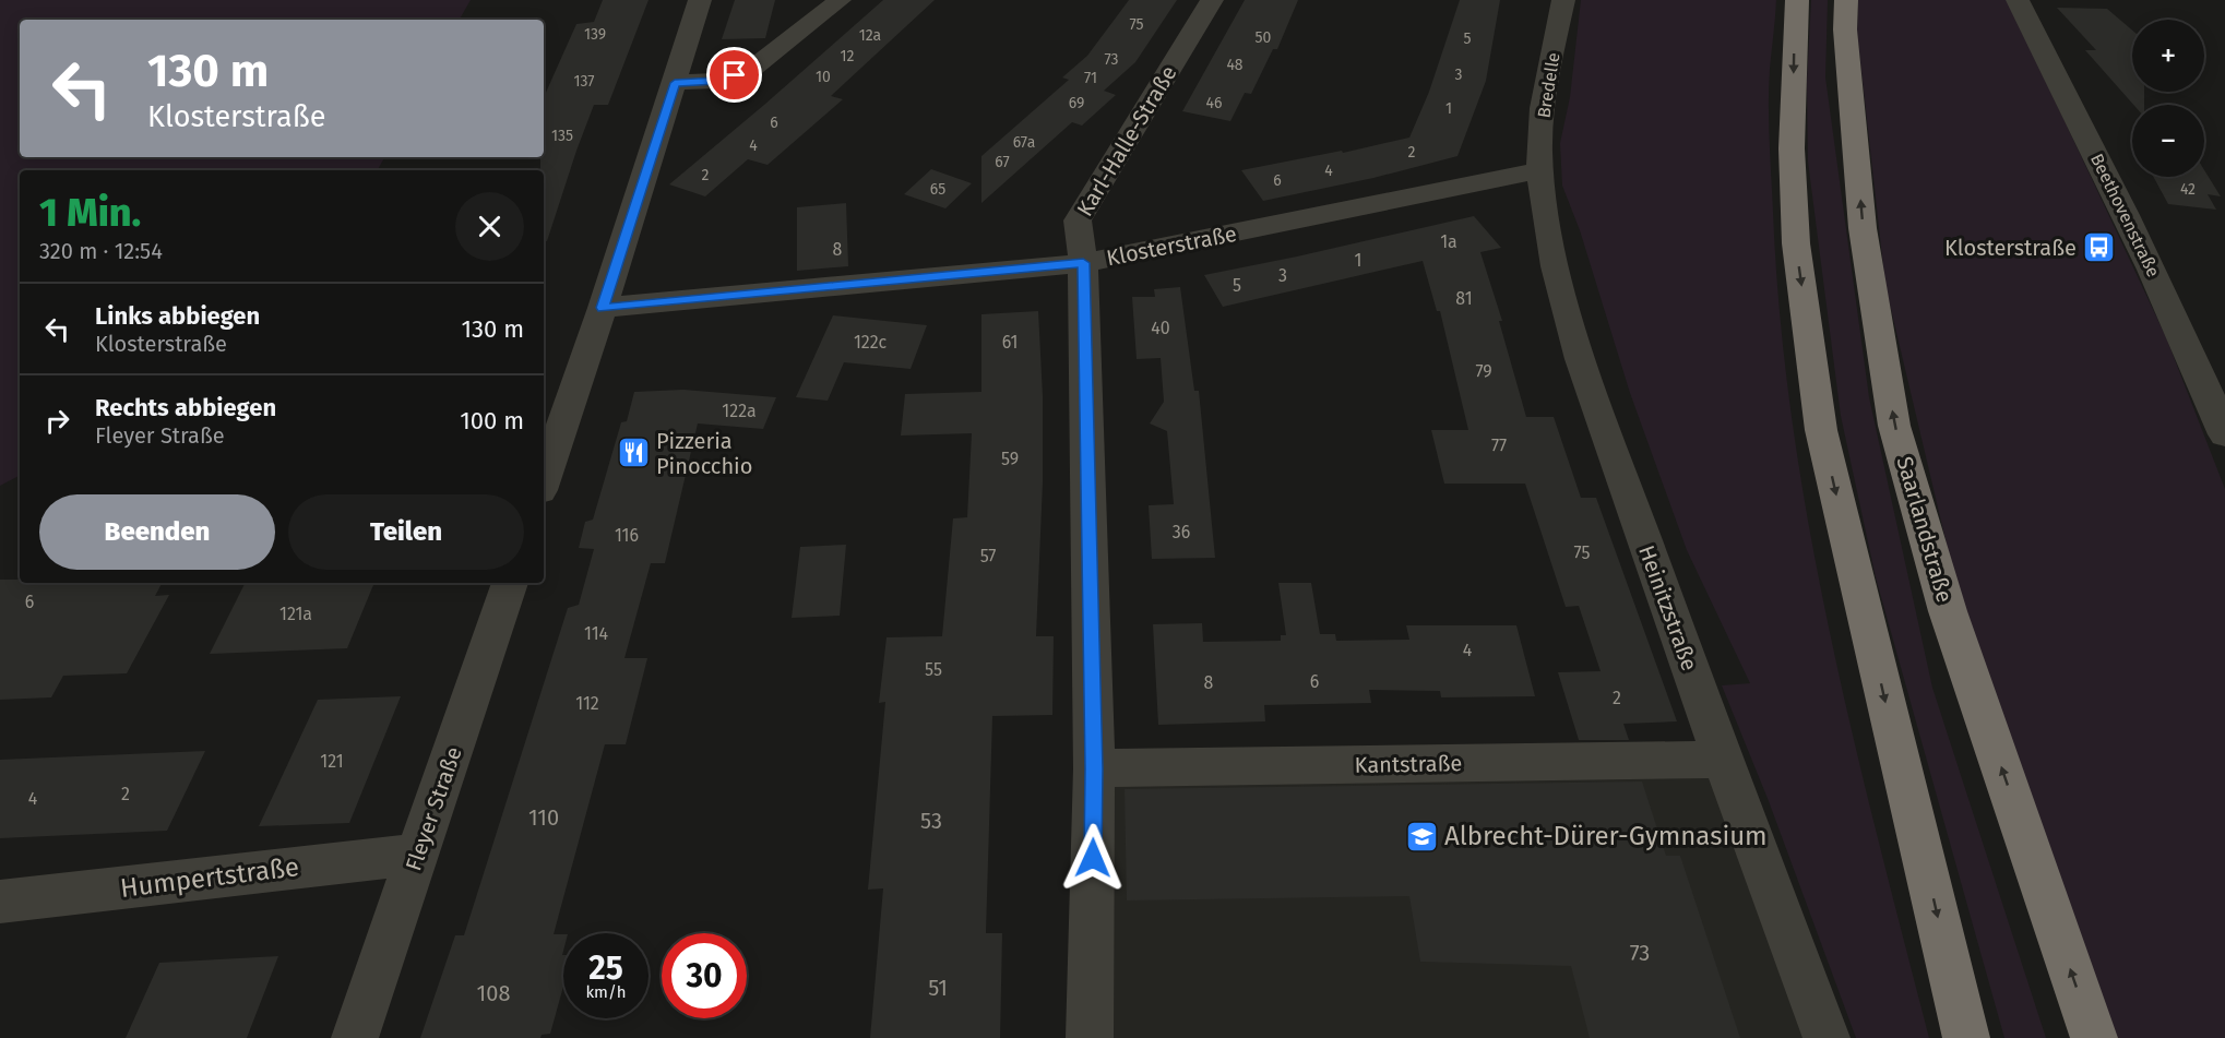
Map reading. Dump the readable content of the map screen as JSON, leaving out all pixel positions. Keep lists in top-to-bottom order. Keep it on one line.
{"streets":{"highway":["Saarlandstraße"],"street":["Bredelle","Karl-Halle-Straße","Beethovenstraße","Klosterstraße","Heinitzstraße","Kantstraße","Fleyer Straße","Humpertstraße"]},"crossings":[["Bredelle","Klosterstraße"],["Bredelle","Heinitzstraße"],["Karl-Halle-Straße","Klosterstraße"],["Karl-Halle-Straße","Kantstraße"],["Klosterstraße","Heinitzstraße"],["Heinitzstraße","Kantstraße"],["Fleyer Straße","Humpertstraße"]],"places":{"bus stop":["Klosterstraße"],"restaurant":["Pizzeria Pinocchio"],"school or university":["Albrecht-Dürer-Gymnasium"]},"house_numbers":["75","139","12a","50","5","12","73","48","3","10","71","137","69","46","1","6","135","67a","4","2","67","4","2","6","65","42","1a","8","1","3","5","81","40","122c","61","79","122a","77","59","36","116","75","57","6","121a","114","4","55","6","8","2","112","121","2","4","110","53","73","51","108"],"page":{"map_buttons":["+","−"],"turn":["130 m","Klosterstraße"],"heading":["1 Min.","320 m · 12:54"],"list":[{"name":"Links abbiegen","note":"Klosterstraße","value":"130 m"},{"name":"Rechts abbiegen","note":"Fleyer Straße","value":"100 m"}],"buttons":["Beenden","Teilen"],"speed":"25 km/h","limit":"30"}}
